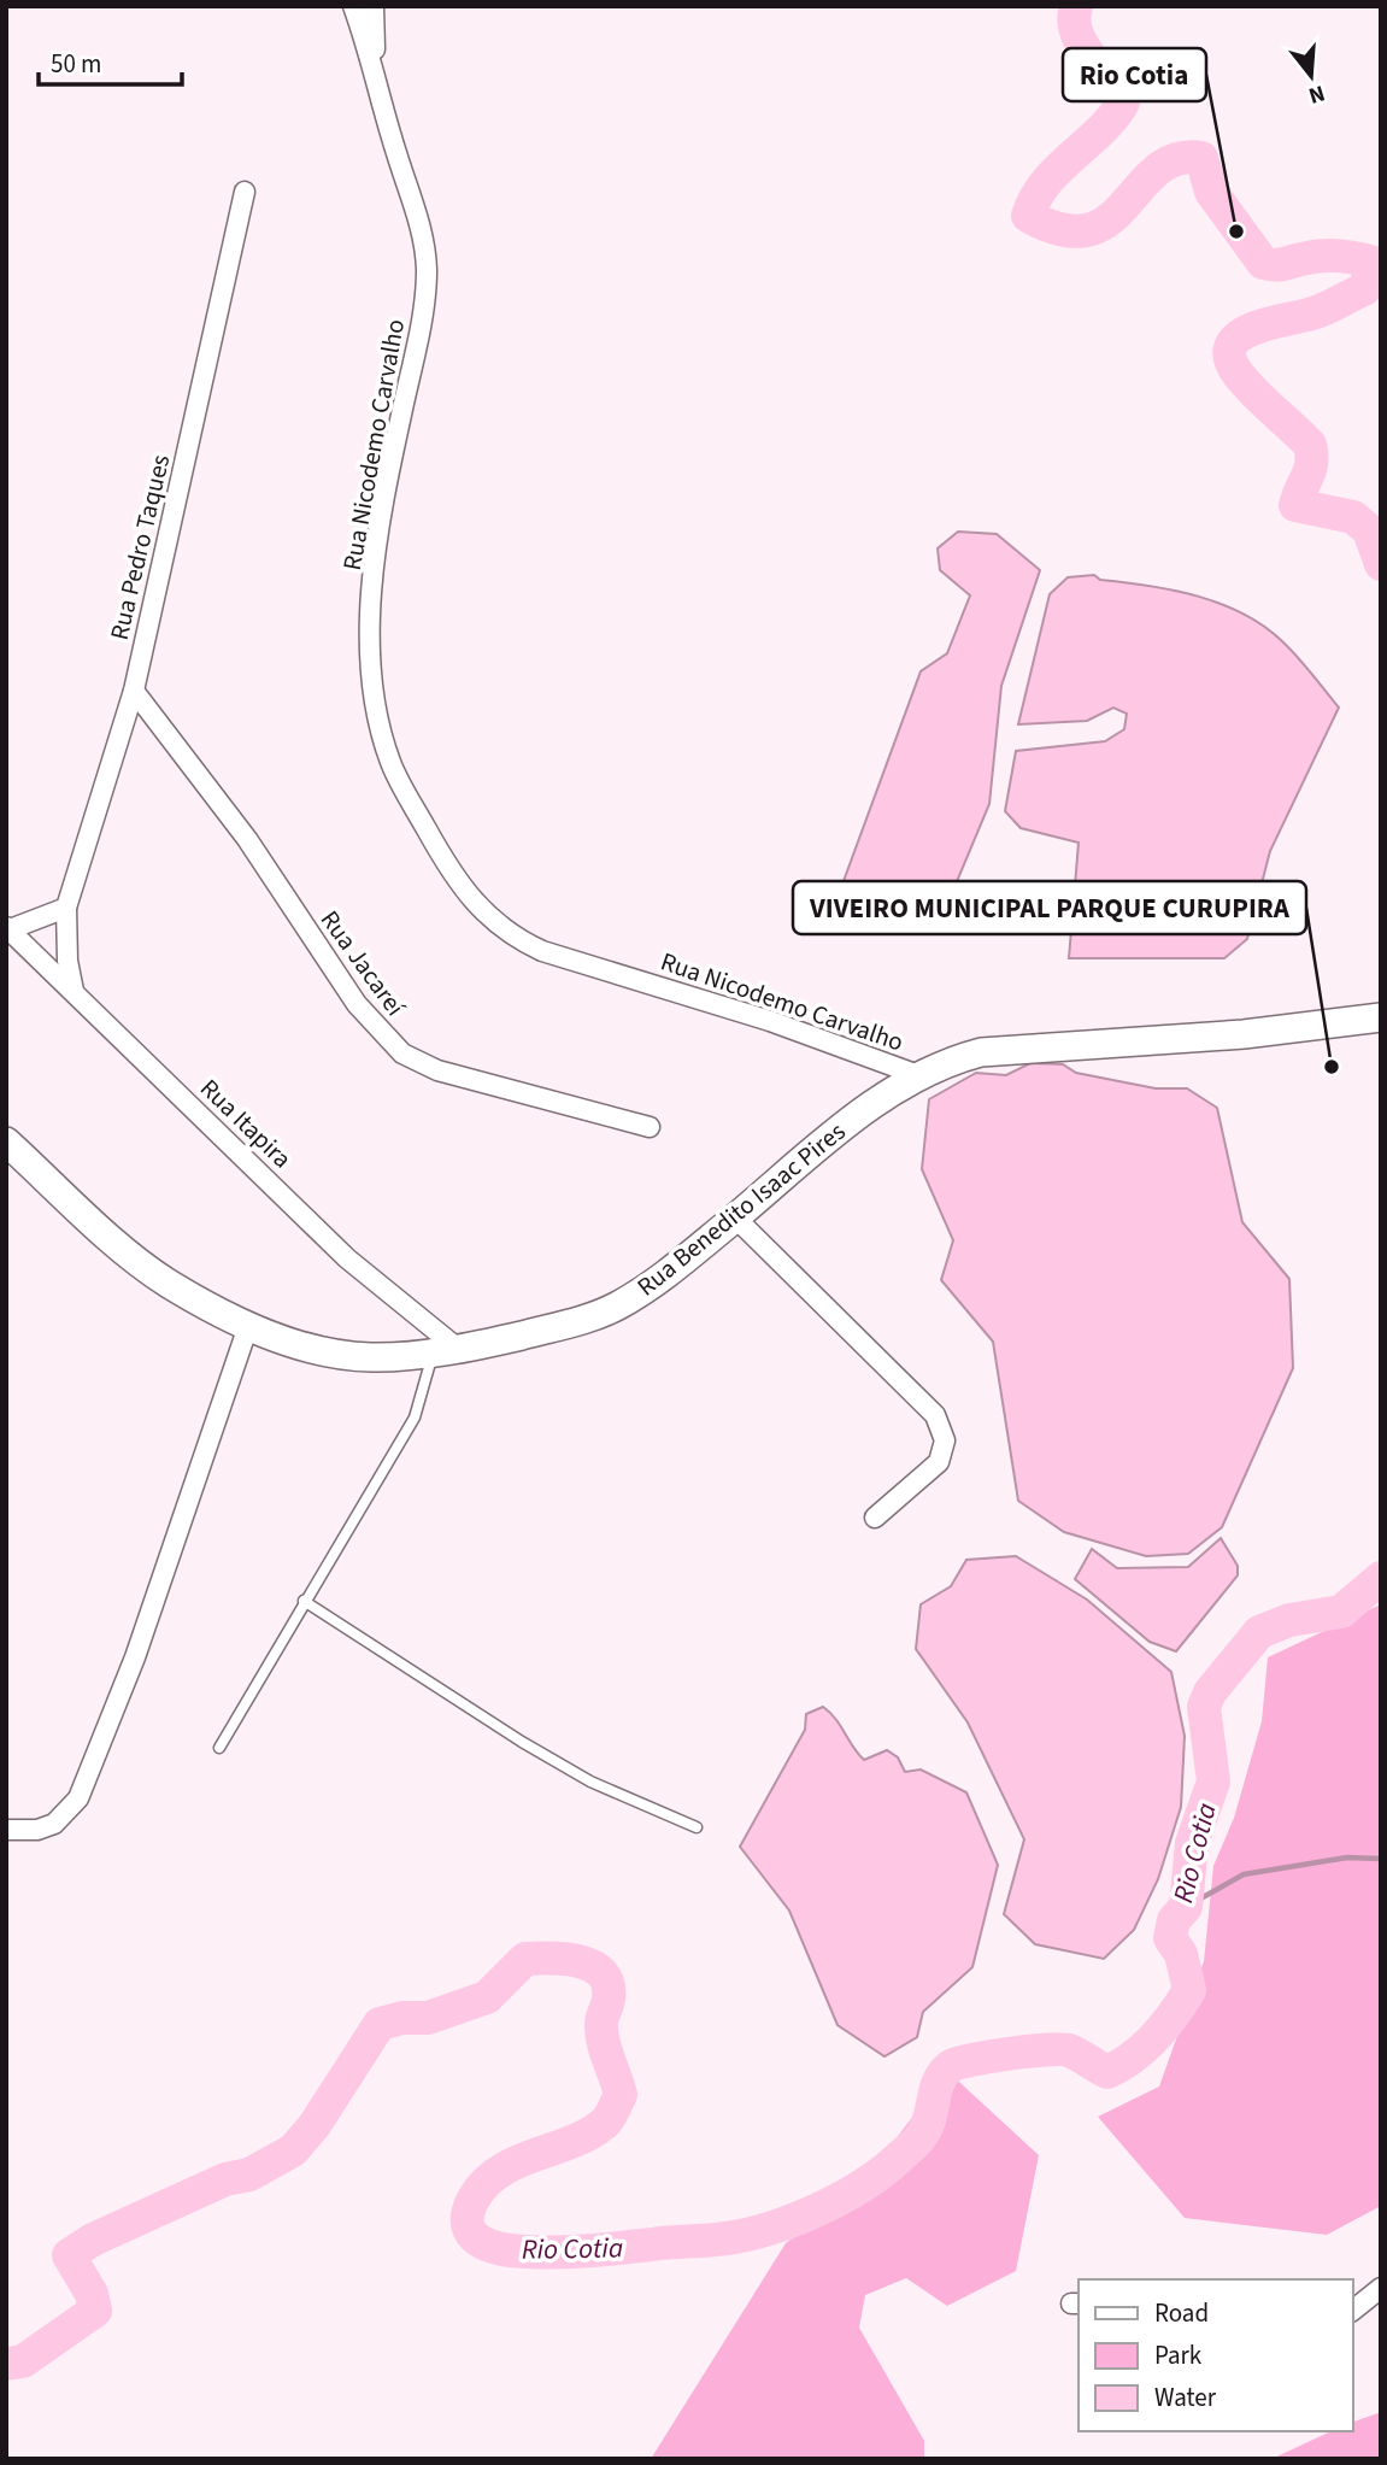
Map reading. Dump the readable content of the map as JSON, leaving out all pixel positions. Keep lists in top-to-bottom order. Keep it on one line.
{"streets":{"street":["Rua Nicodemo Carvalho","Rua Pedro Taques","Rua Jacareí","Rua Itapira","Rua Benedito Isaac Pires"]},"crossings":[["Rua Nicodemo Carvalho","Rua Benedito Isaac Pires"],["Rua Pedro Taques","Rua Jacareí"],["Rua Pedro Taques","Rua Itapira"],["Rua Itapira","Rua Benedito Isaac Pires"]],"water":["Rio Cotia"],"places":["Rio Cotia","VIVEIRO MUNICIPAL PARQUE CURUPIRA"],"legend":["Road","Park","Water"],"scale_bar":"50 m","north":"bottom"}
